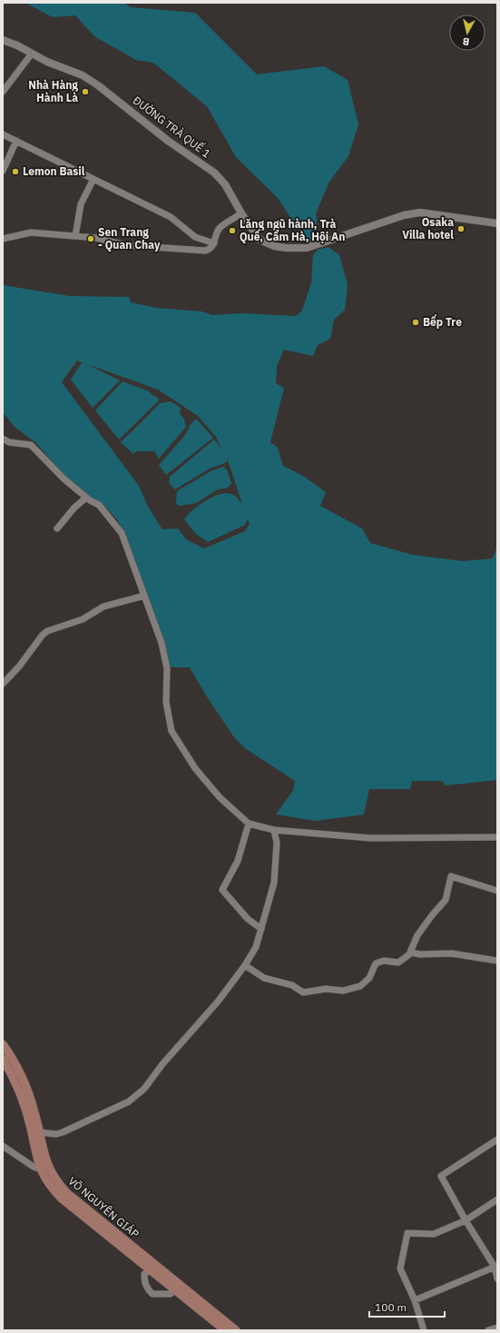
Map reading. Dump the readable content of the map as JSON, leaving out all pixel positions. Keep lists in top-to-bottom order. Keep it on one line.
{"streets":{"main road":["VÕ NGUYÊN GIÁP"],"street":["ĐƯỜNG TRÀ QUẾ 1"]},"places":["Nhà Hàng Hành Là","Lemon Basil","Osaka Villa hotel","Lăng ngũ hành, Trà Quế, Cẩm Hà, Hội An","Sen Trang - Quan Chay","Bếp Tre"],"scale_bar":"100 m","north":"bottom"}
